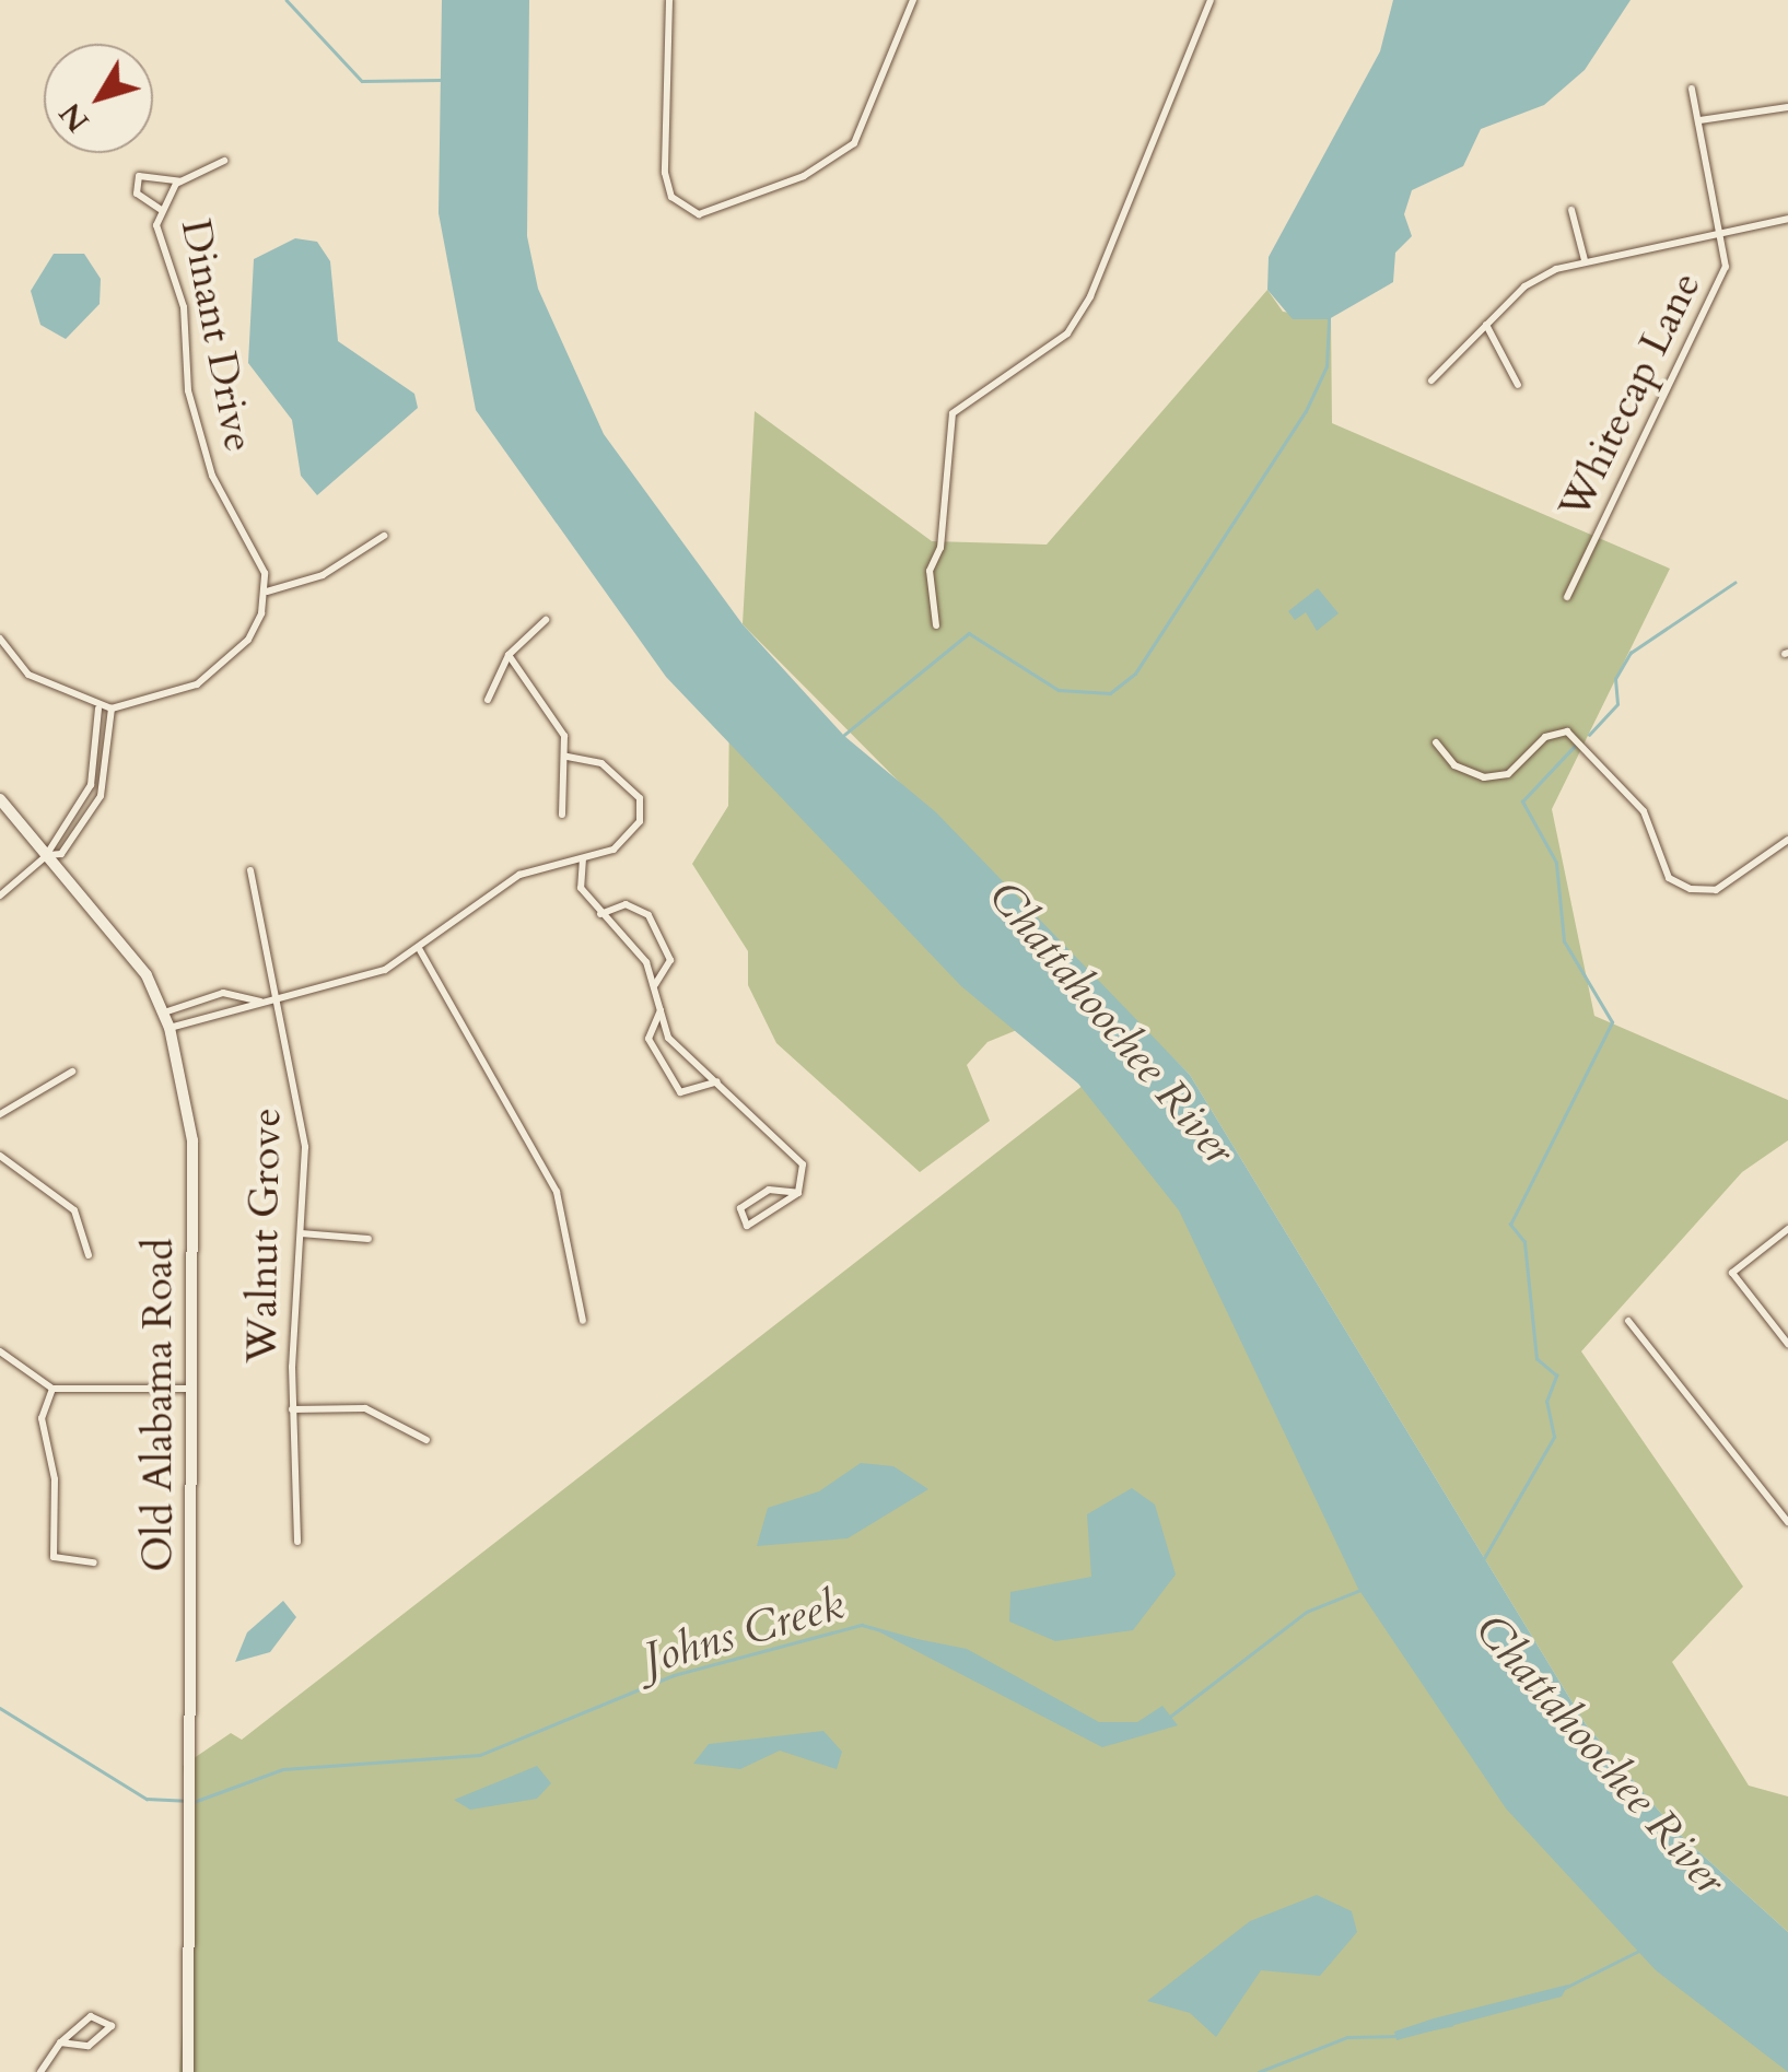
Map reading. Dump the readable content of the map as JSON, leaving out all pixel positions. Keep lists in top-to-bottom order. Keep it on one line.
{"streets":{"main road":["Old Alabama Road"],"street":["Dinant Drive","Whitecap Lane","Walnut Grove"]},"water":["Chattahoochee River","Johns Creek"],"north":"bottom left"}
